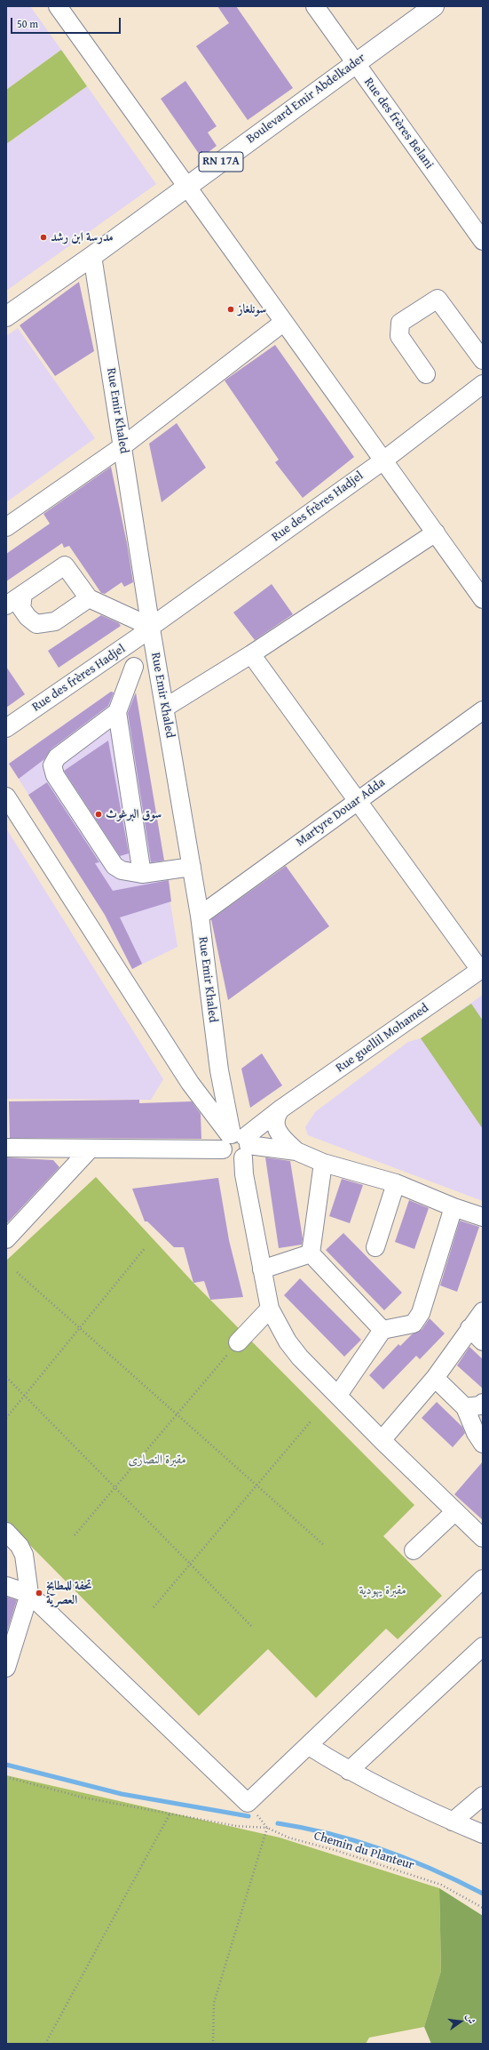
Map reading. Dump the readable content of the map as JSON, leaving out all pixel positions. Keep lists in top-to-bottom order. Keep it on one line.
{"streets":{"main road":["Boulevard Emir Abdelkader","RN 17A"],"street":["Rue des frères Belani","Rue Emir Khaled","Rue des frères Hadjel","Martyre Douar Adda","Rue guellil Mohamed"],"path":["Chemin du Planteur"]},"crossings":[["Boulevard Emir Abdelkader","Rue des frères Belani"],["Boulevard Emir Abdelkader","Rue Emir Khaled"],["Rue Emir Khaled","Rue des frères Hadjel"],["Rue Emir Khaled","Martyre Douar Adda"],["Rue Emir Khaled","Rue guellil Mohamed"]],"parks":["مقبرة النصارى","مقبرة يهودية"],"places":["مدرسة ابن رشد","سونلغاز","سوق البرغوث","تحفة للمطابخ العصرية"],"scale_bar":"50 m","north":"right"}
